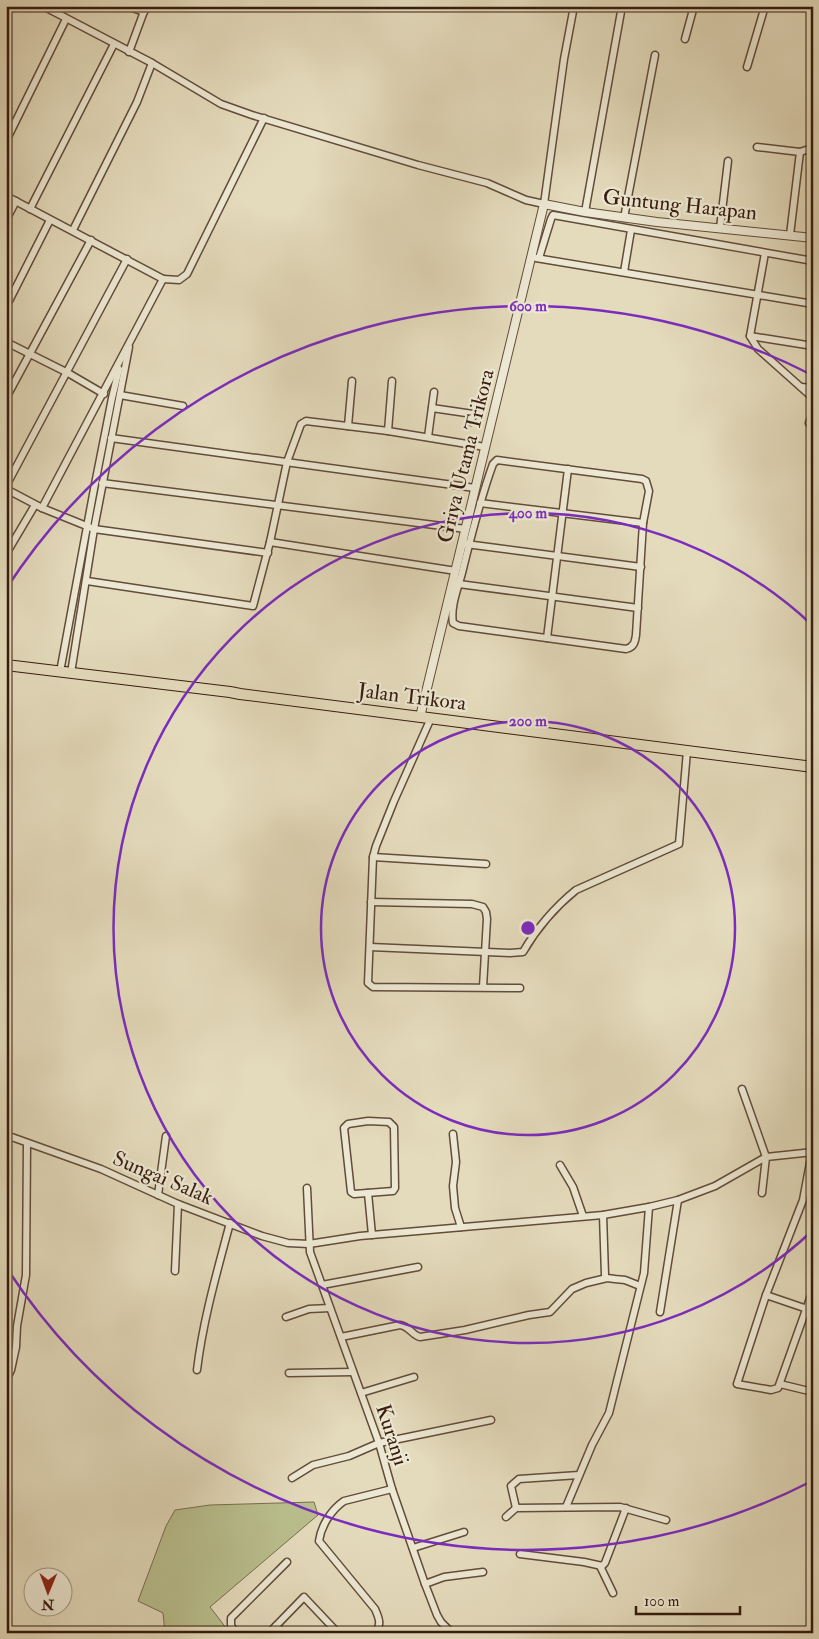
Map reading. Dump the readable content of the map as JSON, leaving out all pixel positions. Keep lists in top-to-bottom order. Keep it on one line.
{"streets":{"main road":["Jalan Trikora"],"street":["Guntung Harapan","Griya Utama Trikora","Sungai Salak","Kuranji"]},"crossings":[["Guntung Harapan","Griya Utama Trikora"],["Griya Utama Trikora","Jalan Trikora"],["Sungai Salak","Kuranji"]],"scale_bar":"100 m","north":"bottom","rings":["600 m","400 m","200 m"]}
